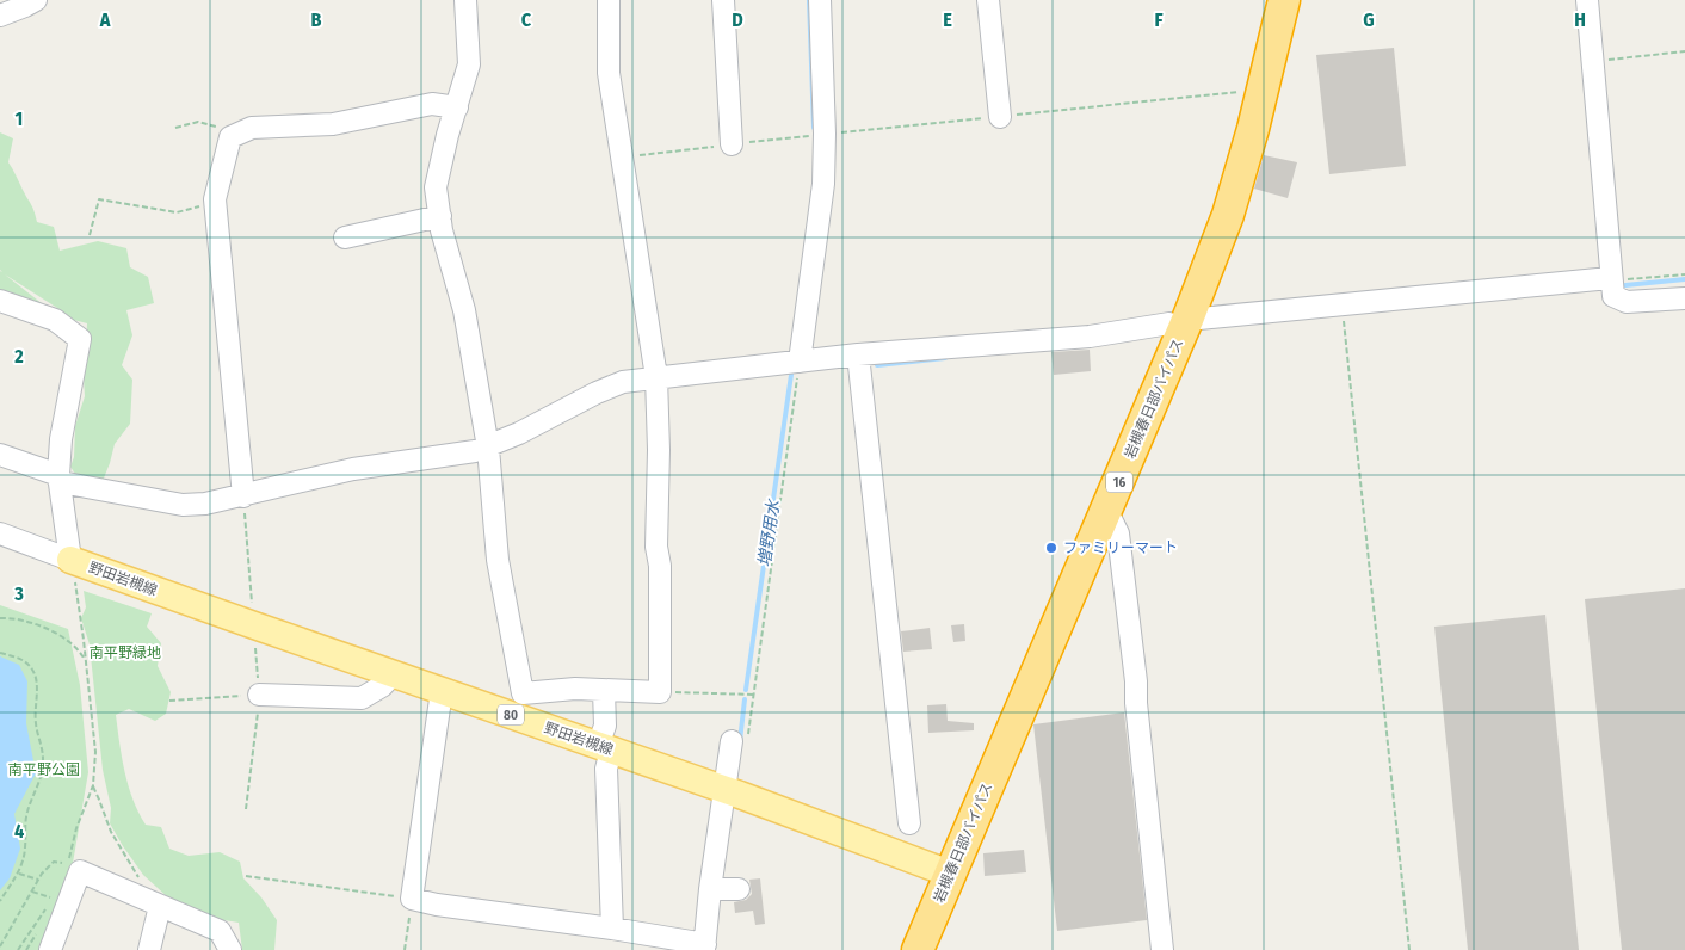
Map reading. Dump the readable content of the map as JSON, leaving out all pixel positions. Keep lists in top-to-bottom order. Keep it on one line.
{"streets":{"highway":["岩槻春日部バイパス","16"],"main road":["野田岩槻線","80"]},"crossings":[["岩槻春日部バイパス","野田岩槻線"]],"water":["増野用水"],"parks":["南平野緑地","南平野公園"],"places":["ファミリーマート"],"grid":{"columns":["A","B","C","D","E","F","G","H"],"rows":["1","2","3","4"]}}
